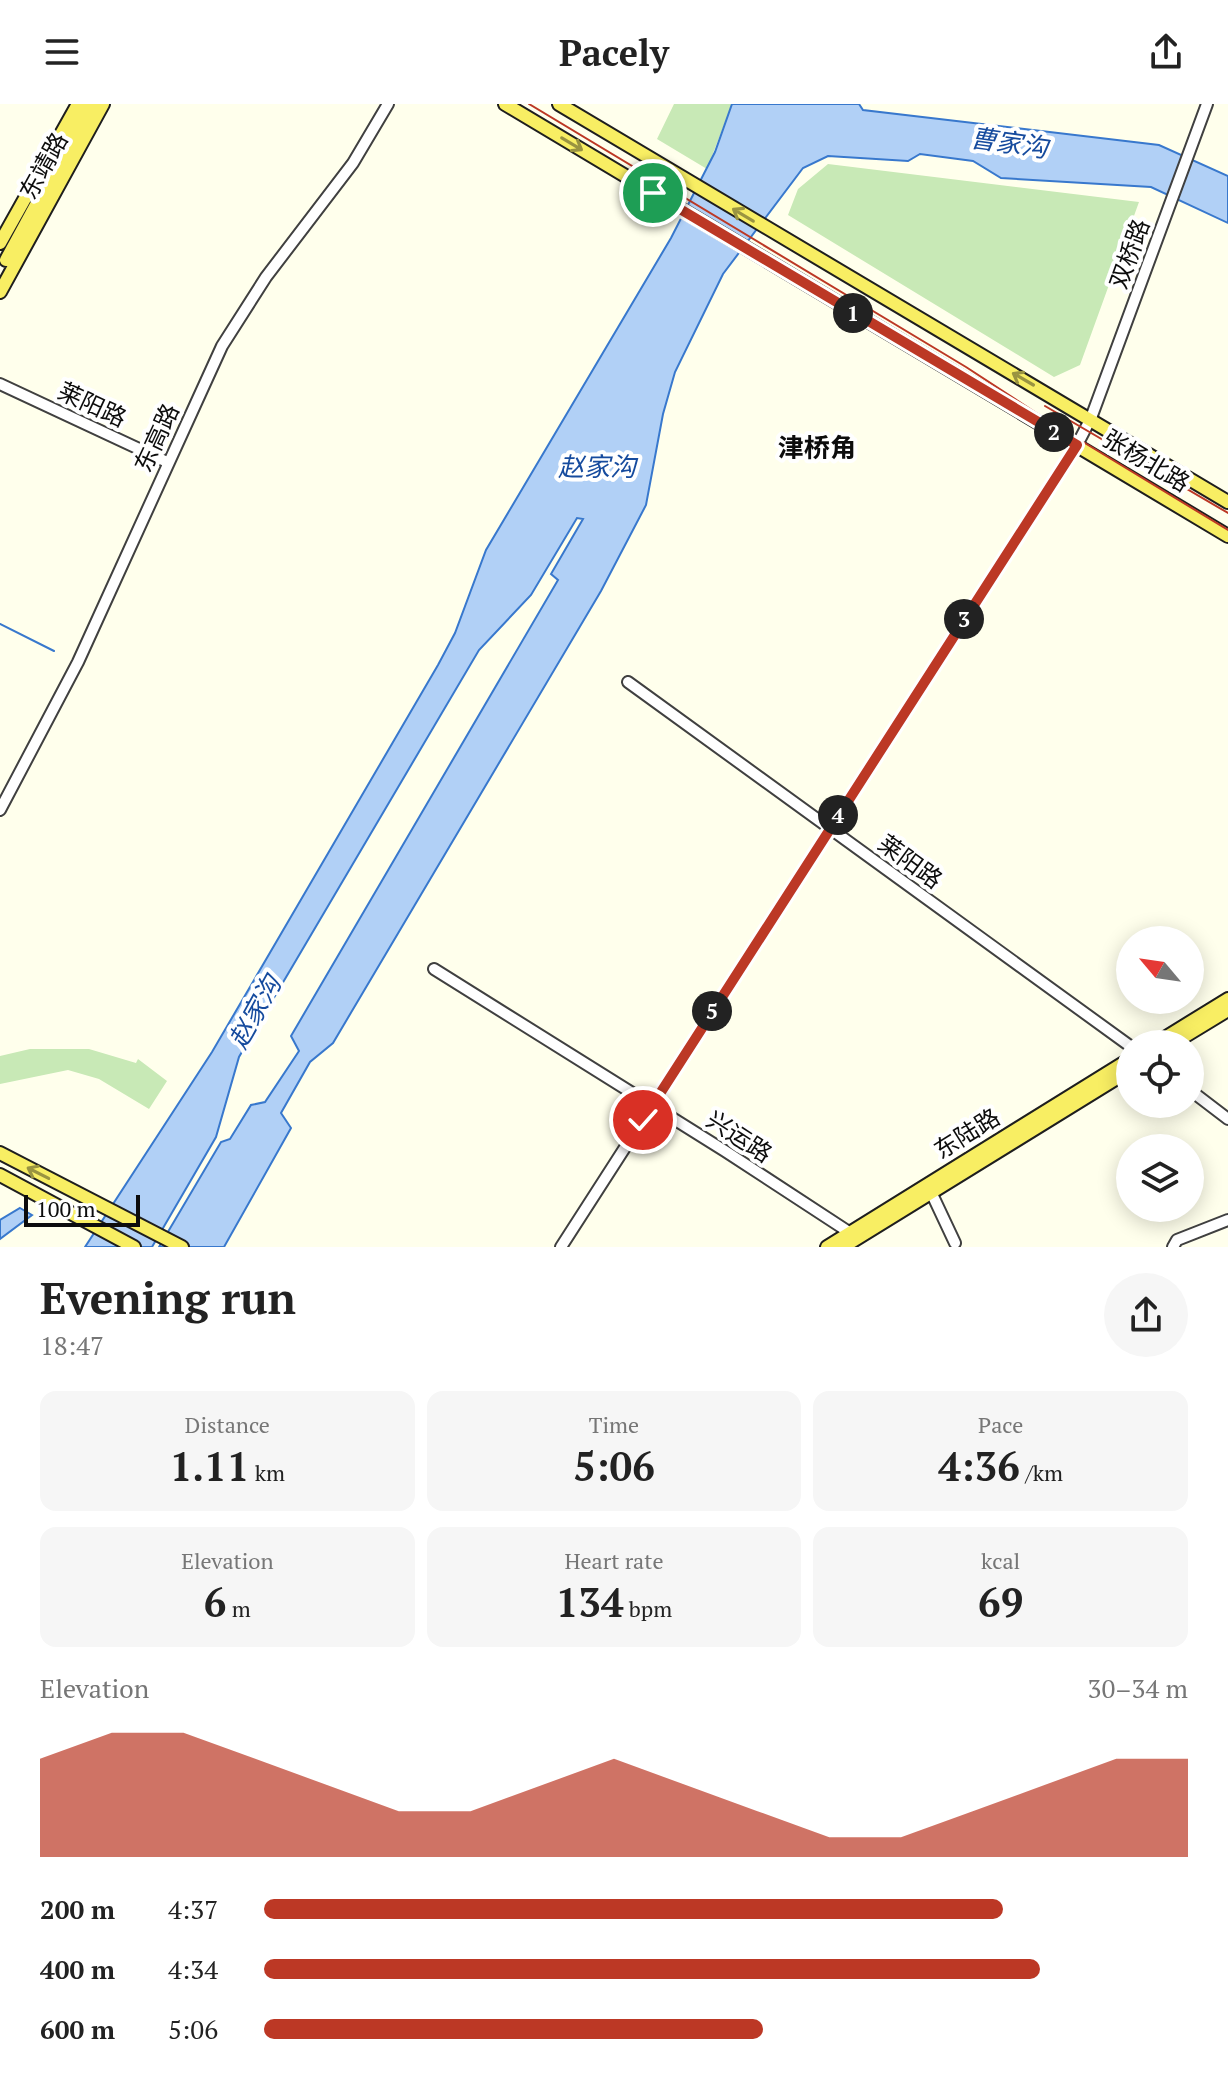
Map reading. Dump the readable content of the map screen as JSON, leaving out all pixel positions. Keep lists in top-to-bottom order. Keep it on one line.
{"streets":{"main road":["东靖路","张杨北路","东陆路"],"street":["双桥路","莱阳路","东高路","兴运路"]},"crossings":[["双桥路","莱阳路"],["双桥路","张杨北路"],["双桥路","兴运路"],["莱阳路","东高路"],["东陆路","兴运路"]],"districts":["津桥角"],"water":["曹家沟","赵家沟"],"scale_bar":"100 m","north":"top left","page":{"header":"Pacely","pins":["1","2","3","4","5"],"scale":"100 m","heading":["Evening run","18:47"],"stats":[["Distance","1.11 km"],["Time","5:06"],["Pace","4:36 /km"],["Elevation","6 m"],["Heart rate","134 bpm"],["kcal","69"]],"chart":["Elevation","30–34 m"],"list":[{"name":"200 m","note":"4:37"},{"name":"400 m","note":"4:34"},{"name":"600 m","note":"5:06"}]}}
